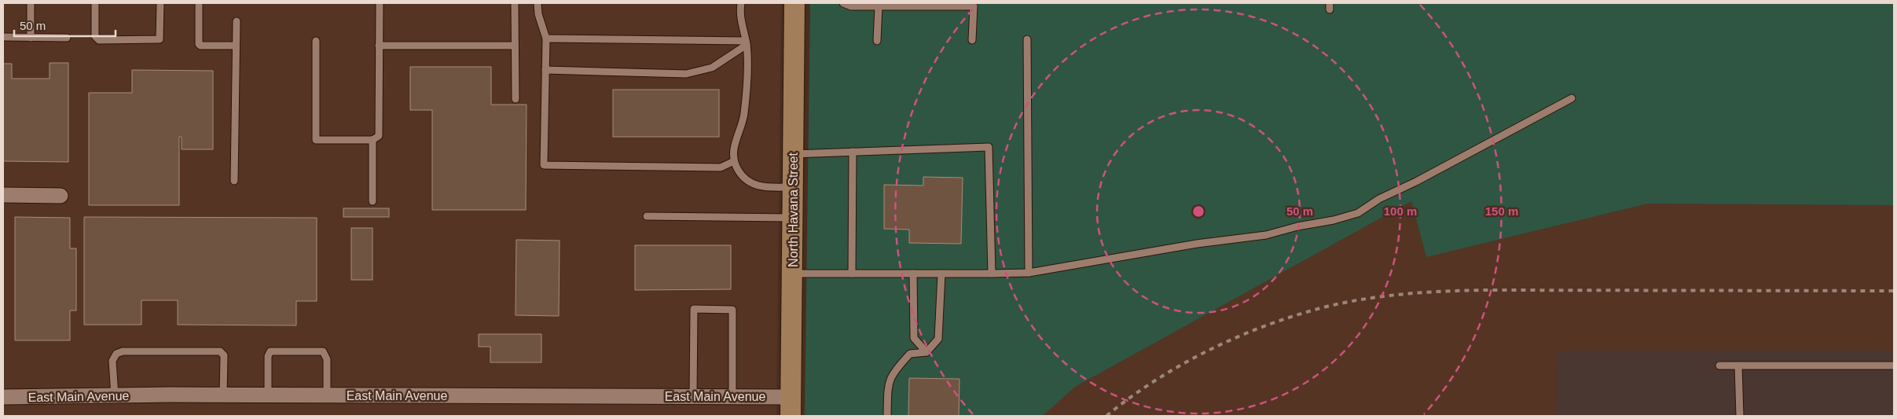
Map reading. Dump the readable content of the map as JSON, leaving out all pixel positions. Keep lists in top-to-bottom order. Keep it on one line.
{"streets":{"street":["North Havana Street","East Main Avenue"]},"crossings":[["North Havana Street","East Main Avenue"]],"scale_bar":"50 m","rings":["50 m","100 m","150 m"]}
